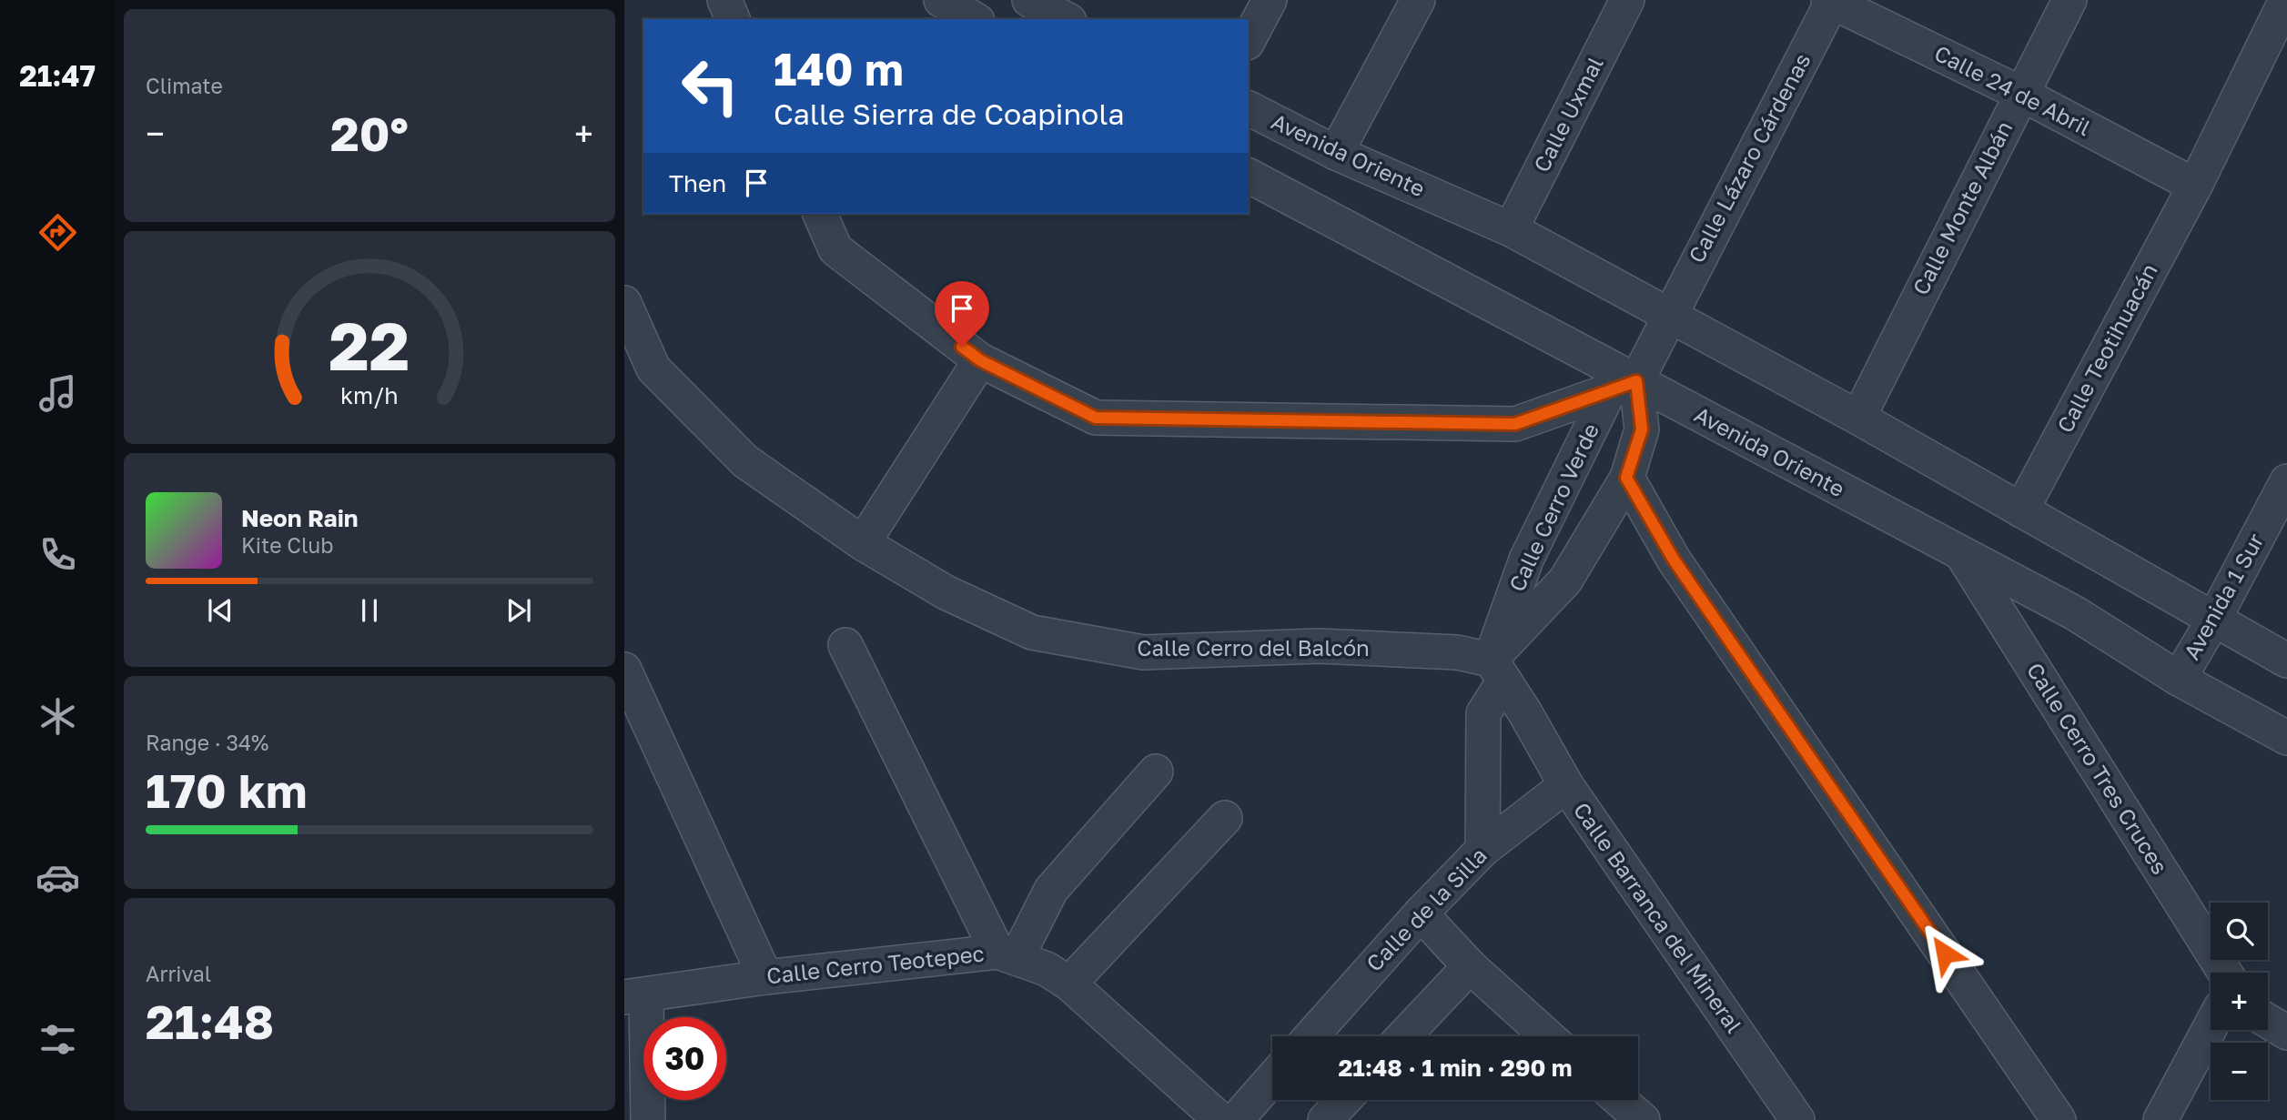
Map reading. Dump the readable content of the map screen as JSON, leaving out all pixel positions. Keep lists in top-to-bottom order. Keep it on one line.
{"streets":{"street":["Calle 24 de Abril","Calle Uxmal","Avenida Oriente","Calle Lázaro Cárdenas","Calle Monte Albán","Calle Teotihuacán","Calle Cerro Verde","Avenida 1 Sur","Calle Cerro del Balcón","Calle Cerro Tres Cruces","Calle de la Silla","Calle Barranca del Mineral","Calle Cerro Teotepec"]},"crossings":[["Calle 24 de Abril","Calle Lázaro Cárdenas"],["Calle 24 de Abril","Calle Monte Albán"],["Calle 24 de Abril","Calle Teotihuacán"],["Calle Uxmal","Avenida Oriente"],["Avenida Oriente","Calle Lázaro Cárdenas"],["Avenida Oriente","Calle Monte Albán"],["Avenida Oriente","Calle Teotihuacán"],["Avenida Oriente","Calle Cerro Verde"],["Avenida Oriente","Avenida 1 Sur"],["Avenida Oriente","Calle Cerro Tres Cruces"],["Calle Lázaro Cárdenas","Calle Cerro Verde"],["Calle Cerro Verde","Calle Cerro del Balcón"],["Calle Cerro Verde","Calle Barranca del Mineral"],["Calle Cerro del Balcón","Calle Barranca del Mineral"],["Calle de la Silla","Calle Barranca del Mineral"]],"page":{"tabs":"21:47","tile":["Climate",["Range · 34%","170 km"],["Arrival","21:48"]],"turn":["140 m","Calle Sierra de Coapinola"],"heat":["−","20°","+"],"then":"Then","song":["Neon Rain","Kite Club"],"map_buttons":["+","−"],"limit":"30","trip":"21:48 · 1 min · 290 m","gauge":["22","km/h"]}}
